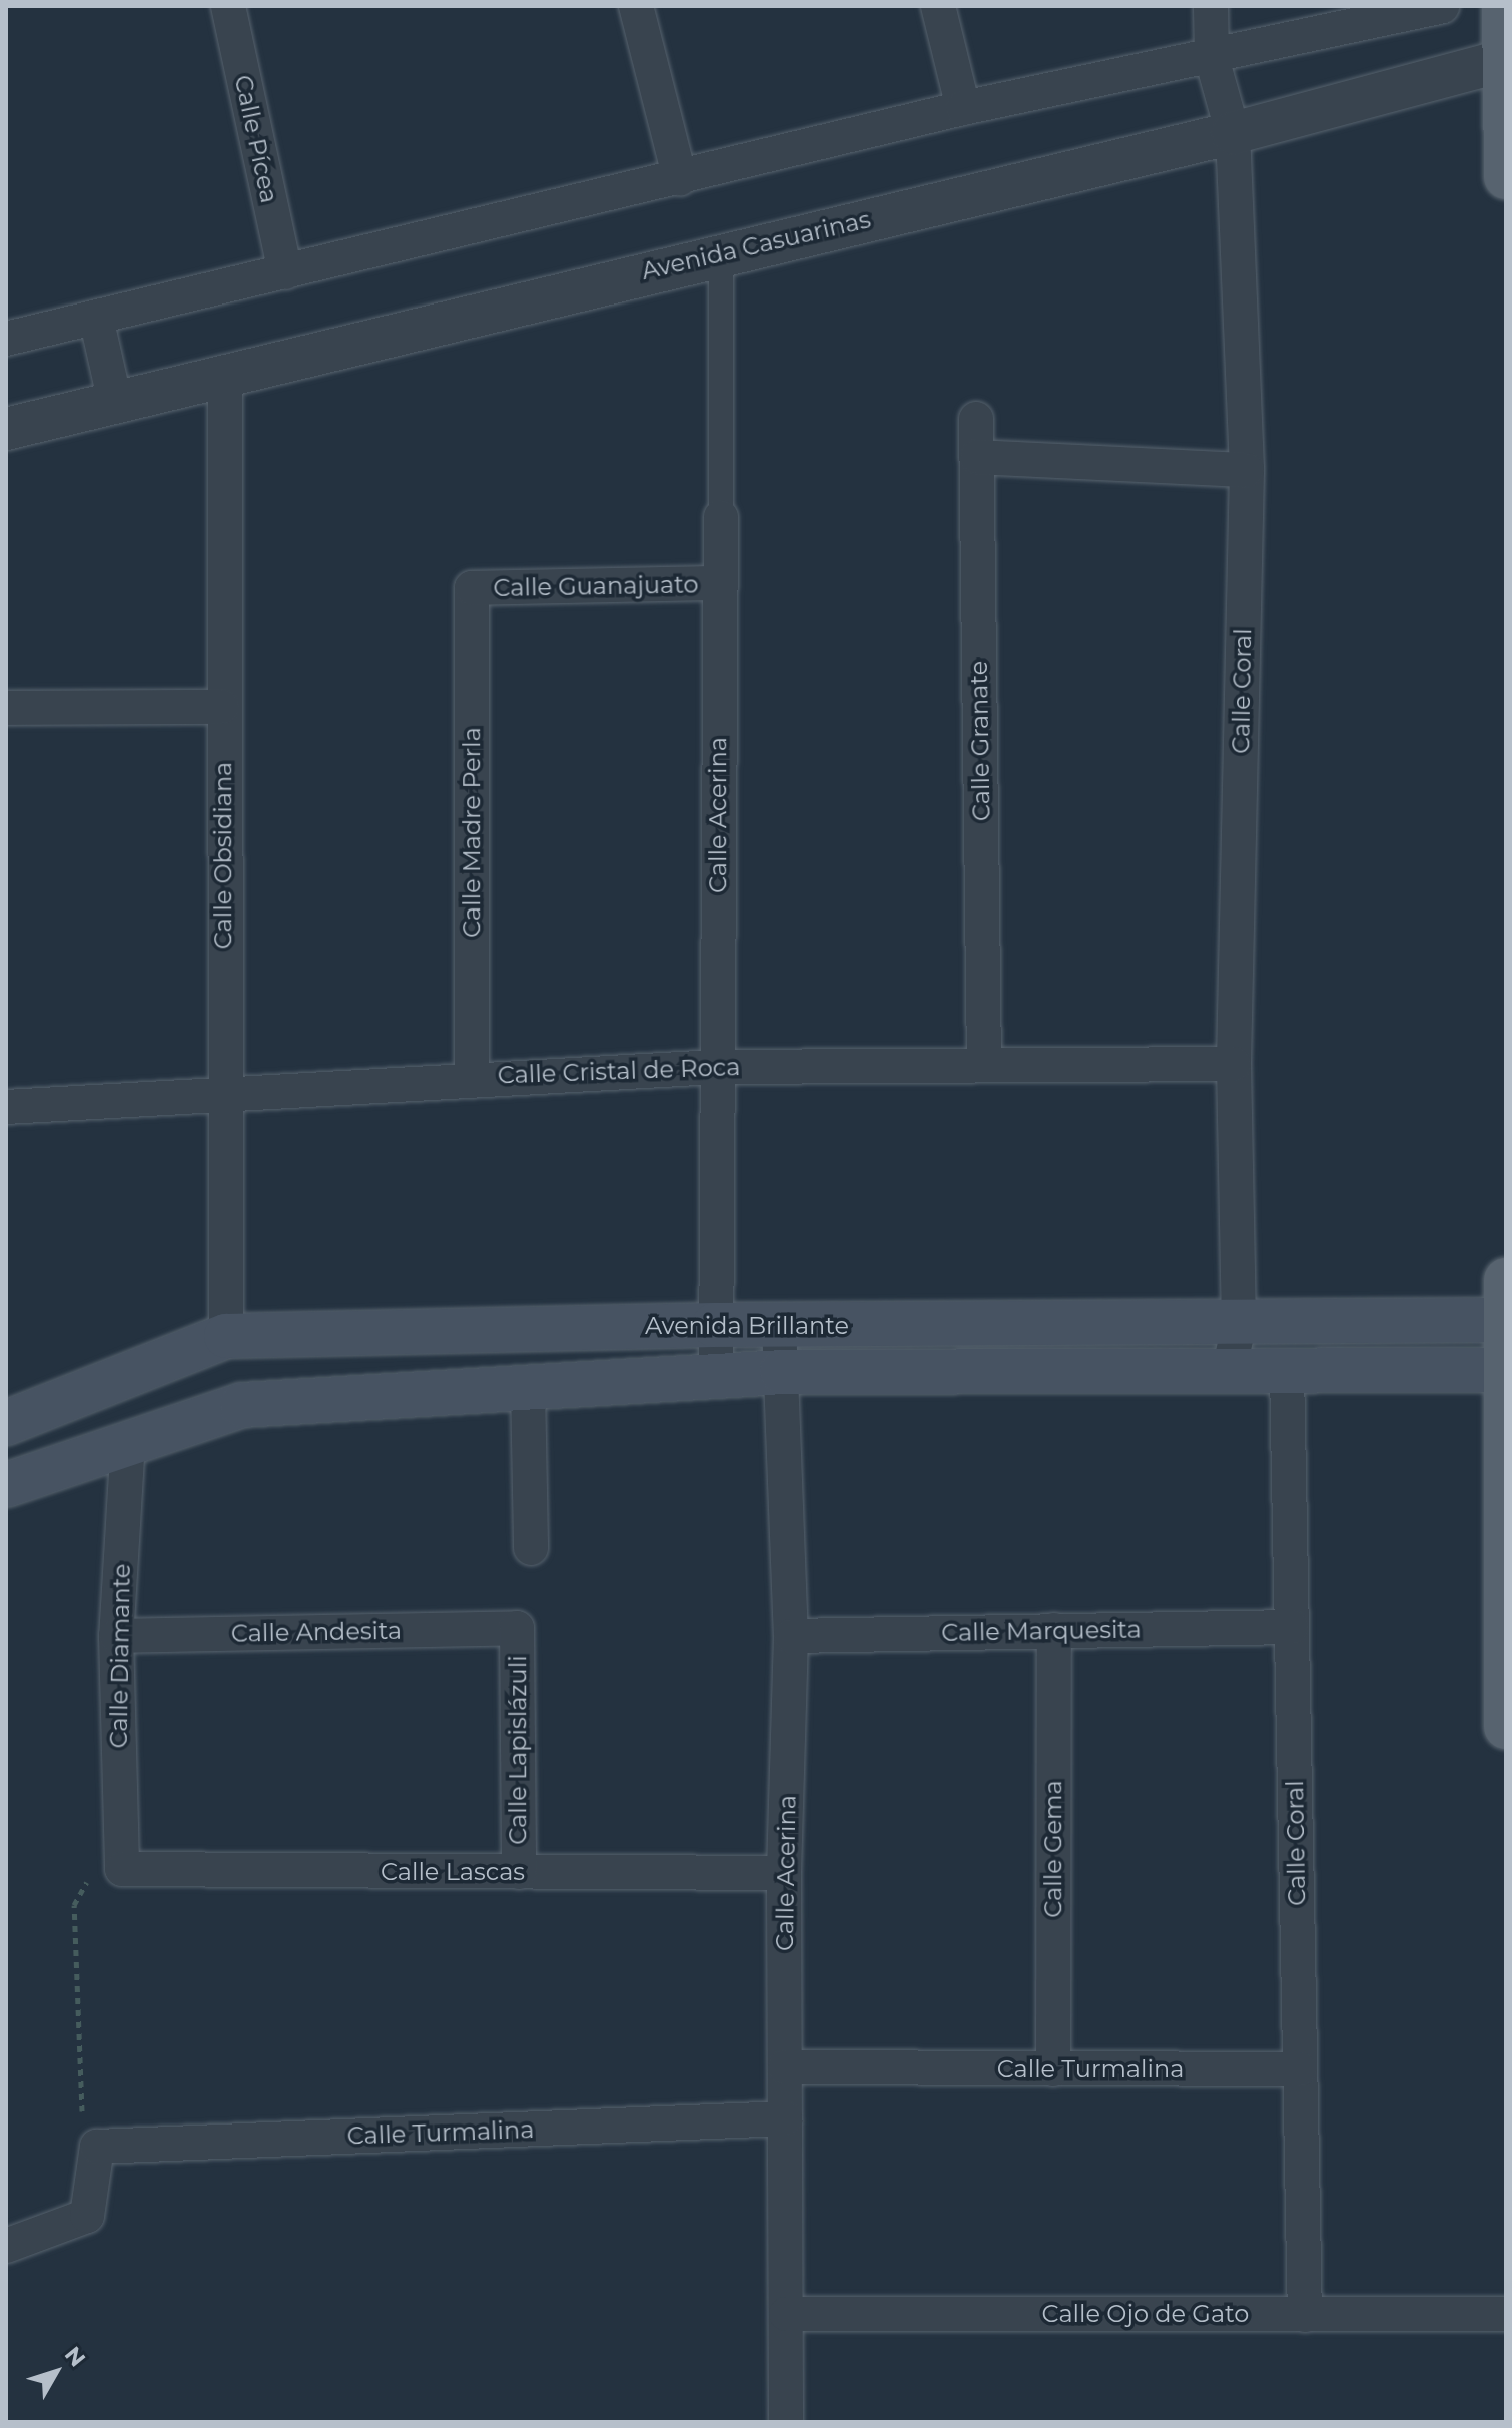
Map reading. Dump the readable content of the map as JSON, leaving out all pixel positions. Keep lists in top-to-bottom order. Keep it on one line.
{"streets":{"main road":["Avenida Brillante"],"street":["Calle Pícea","Avenida Casuarinas","Calle Guanajuato","Calle Coral","Calle Granate","Calle Acerina","Calle Madre Perla","Calle Obsidiana","Calle Cristal de Roca","Calle Marquesita","Calle Andesita","Calle Diamante","Calle Lapislázuli","Calle Gema","Calle Lascas","Calle Turmalina","Calle Ojo de Gato"]},"crossings":[["Avenida Casuarinas","Calle Coral"],["Avenida Casuarinas","Calle Acerina"],["Avenida Casuarinas","Calle Obsidiana"],["Calle Guanajuato","Calle Acerina"],["Calle Guanajuato","Calle Madre Perla"],["Calle Coral","Calle Cristal de Roca"],["Calle Coral","Avenida Brillante"],["Calle Coral","Calle Marquesita"],["Calle Coral","Calle Turmalina"],["Calle Coral","Calle Ojo de Gato"],["Calle Granate","Calle Cristal de Roca"],["Calle Acerina","Calle Cristal de Roca"],["Calle Acerina","Avenida Brillante"],["Calle Acerina","Calle Marquesita"],["Calle Acerina","Calle Lascas"],["Calle Acerina","Calle Turmalina"],["Calle Acerina","Calle Ojo de Gato"],["Calle Madre Perla","Calle Cristal de Roca"],["Calle Obsidiana","Calle Cristal de Roca"],["Calle Obsidiana","Avenida Brillante"],["Avenida Brillante","Calle Diamante"],["Calle Marquesita","Calle Gema"],["Calle Andesita","Calle Diamante"],["Calle Andesita","Calle Lapislázuli"],["Calle Diamante","Calle Lascas"],["Calle Lapislázuli","Calle Lascas"],["Calle Gema","Calle Turmalina"]],"north":"top right"}
